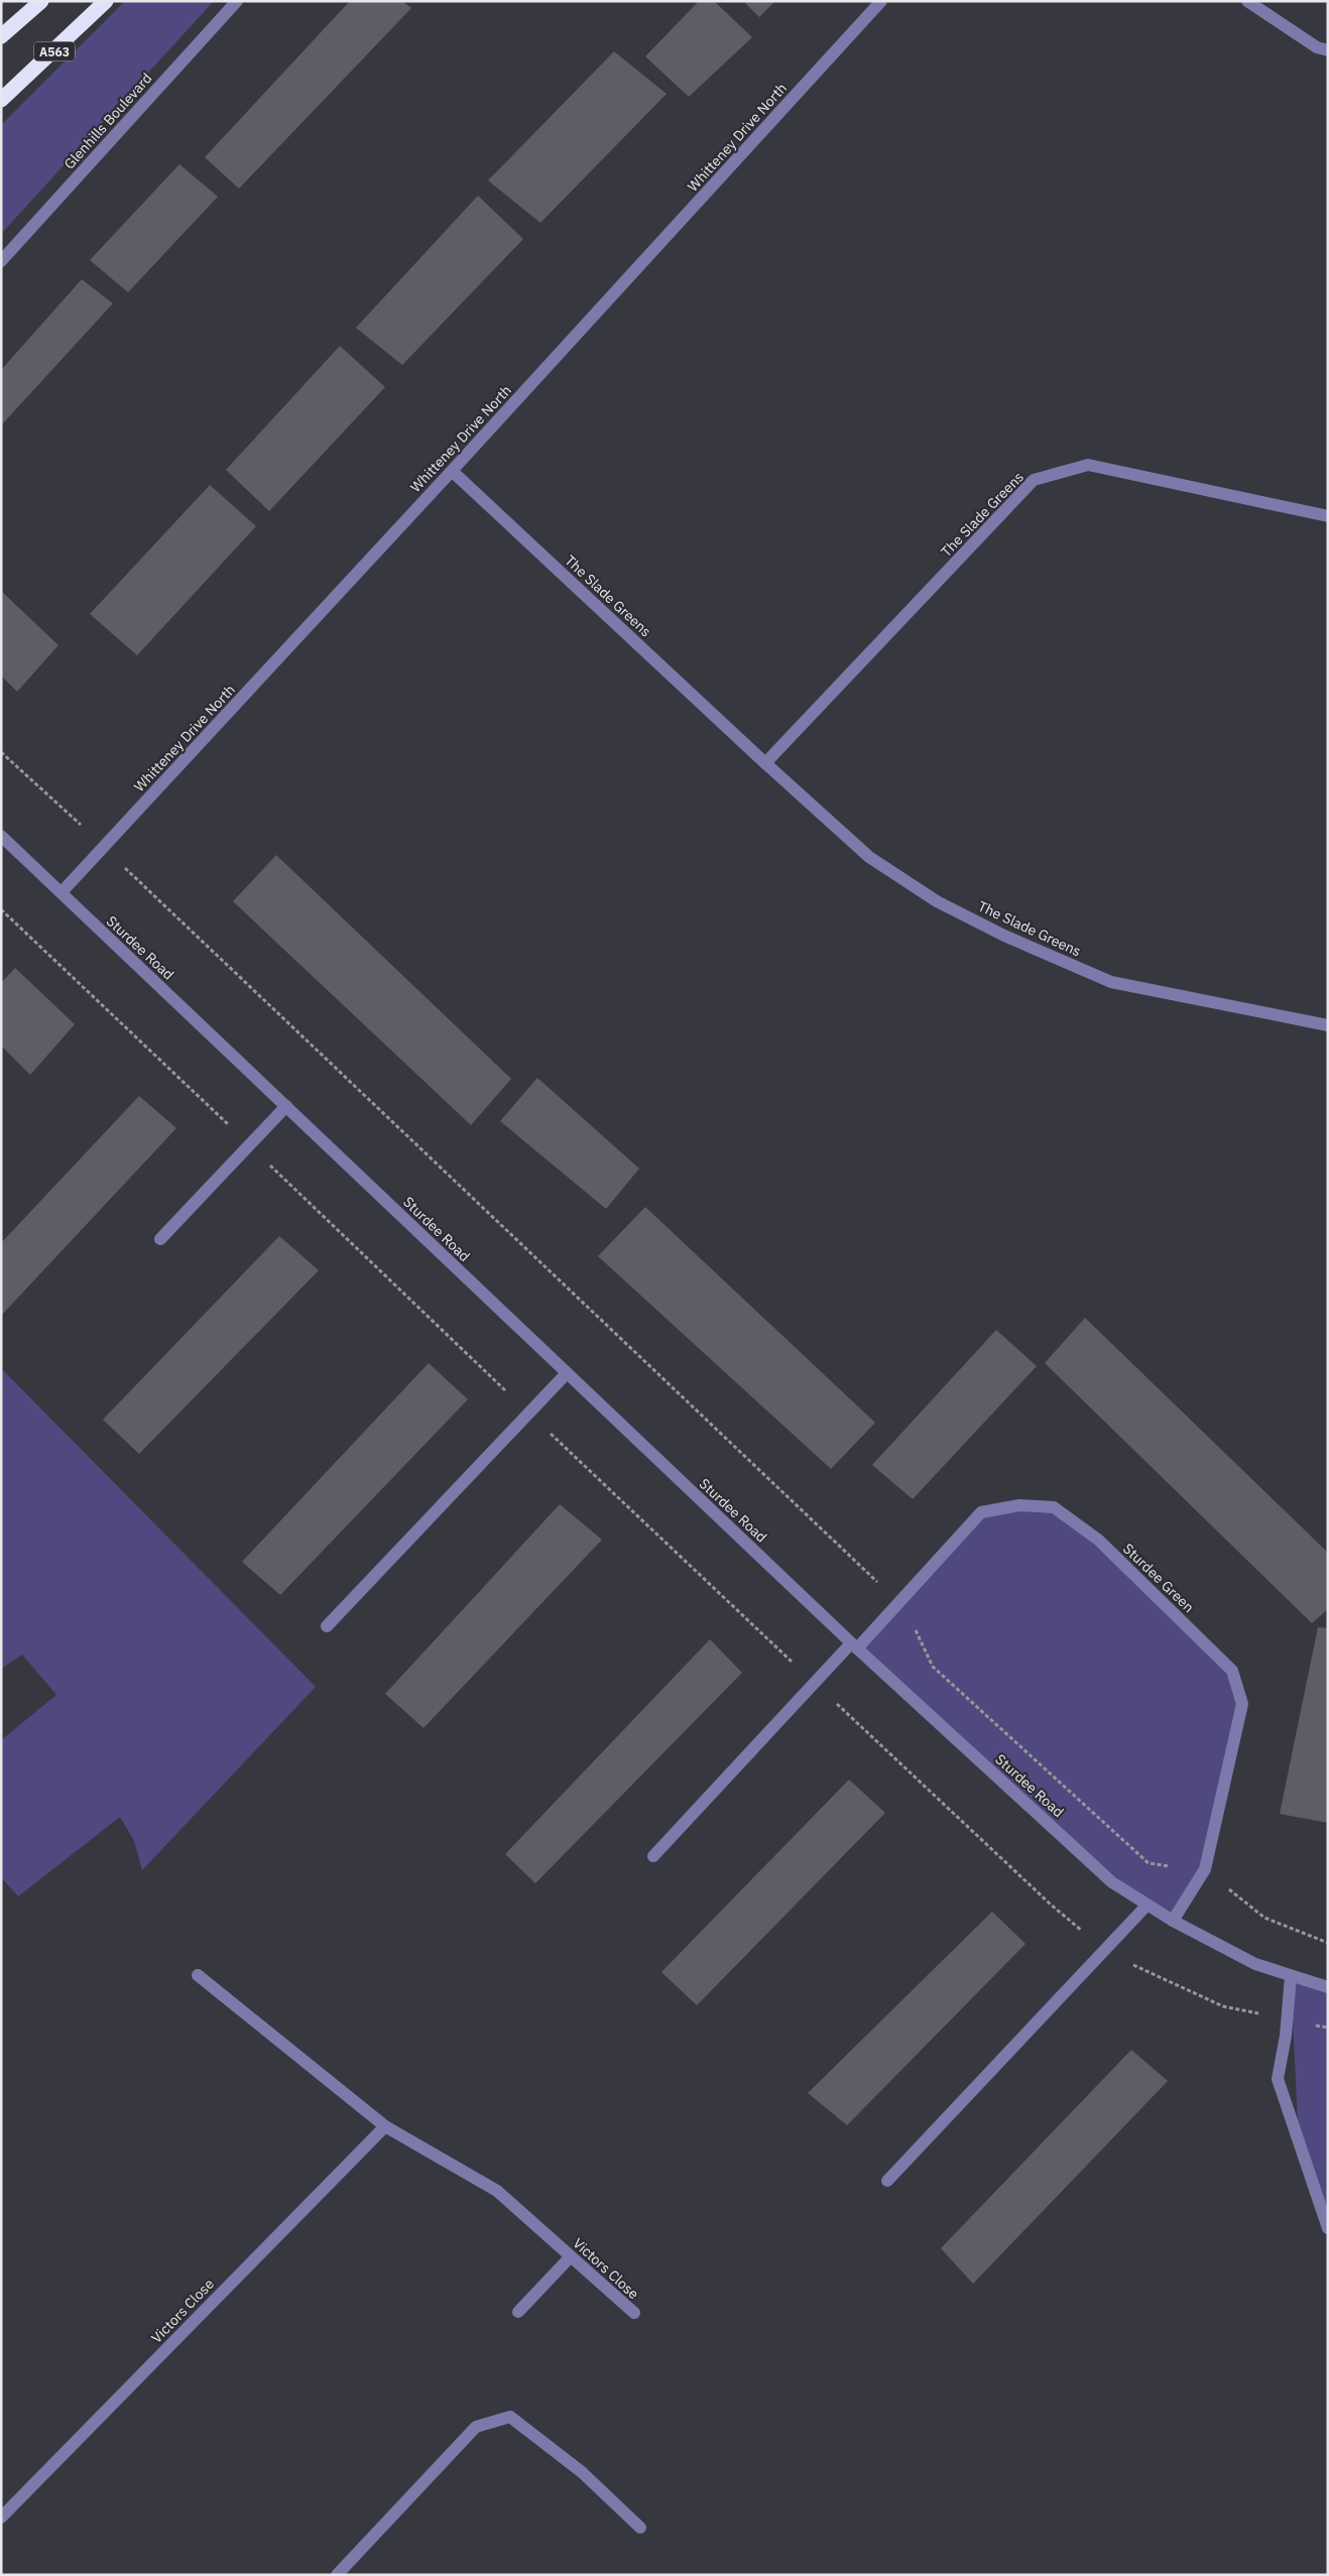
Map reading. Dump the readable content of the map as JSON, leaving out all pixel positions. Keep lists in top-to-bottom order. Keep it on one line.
{"streets":{"highway":["A563"],"street":["Glenhills Boulevard","Whitteney Drive North","The Slade Greens","Sturdee Road","Sturdee Green","Victors Close"]},"crossings":[["Whitteney Drive North","The Slade Greens"],["Whitteney Drive North","Sturdee Road"],["Sturdee Road","Sturdee Green"]]}
